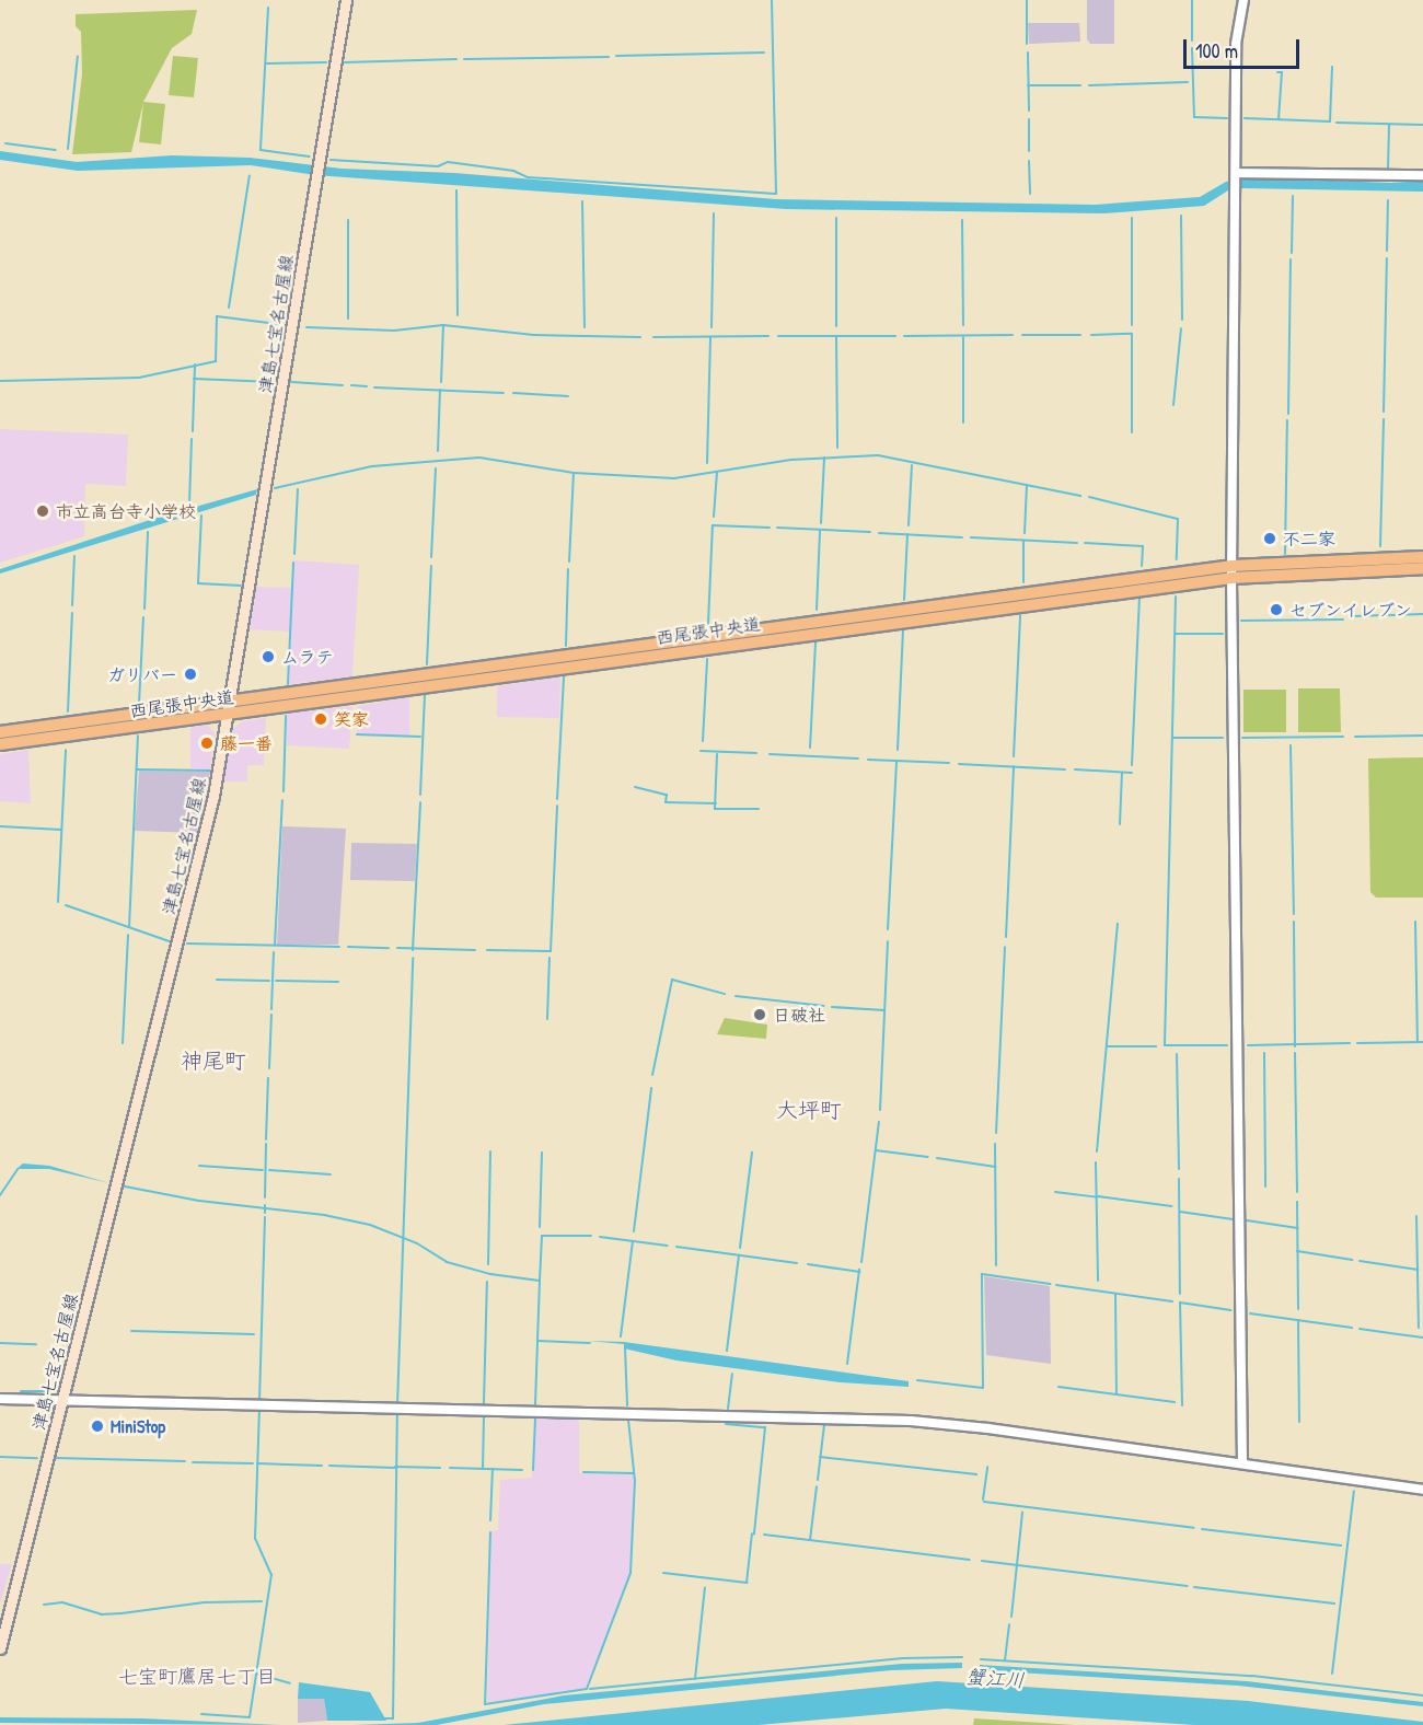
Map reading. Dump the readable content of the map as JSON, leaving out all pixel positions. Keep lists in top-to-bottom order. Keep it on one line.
{"streets":{"main road":["津島七宝名古屋線","西尾張中央道"]},"crossings":[["津島七宝名古屋線","西尾張中央道"]],"districts":["神尾町","大坪町","七宝町鷹居七丁目"],"water":["蟹江川"],"places":["市立高台寺小学校","不二家","セブンイレブン","ムラテ","ガリバー","笑家","藤一番","日破社","MiniStop"],"scale_bar":"100 m"}
